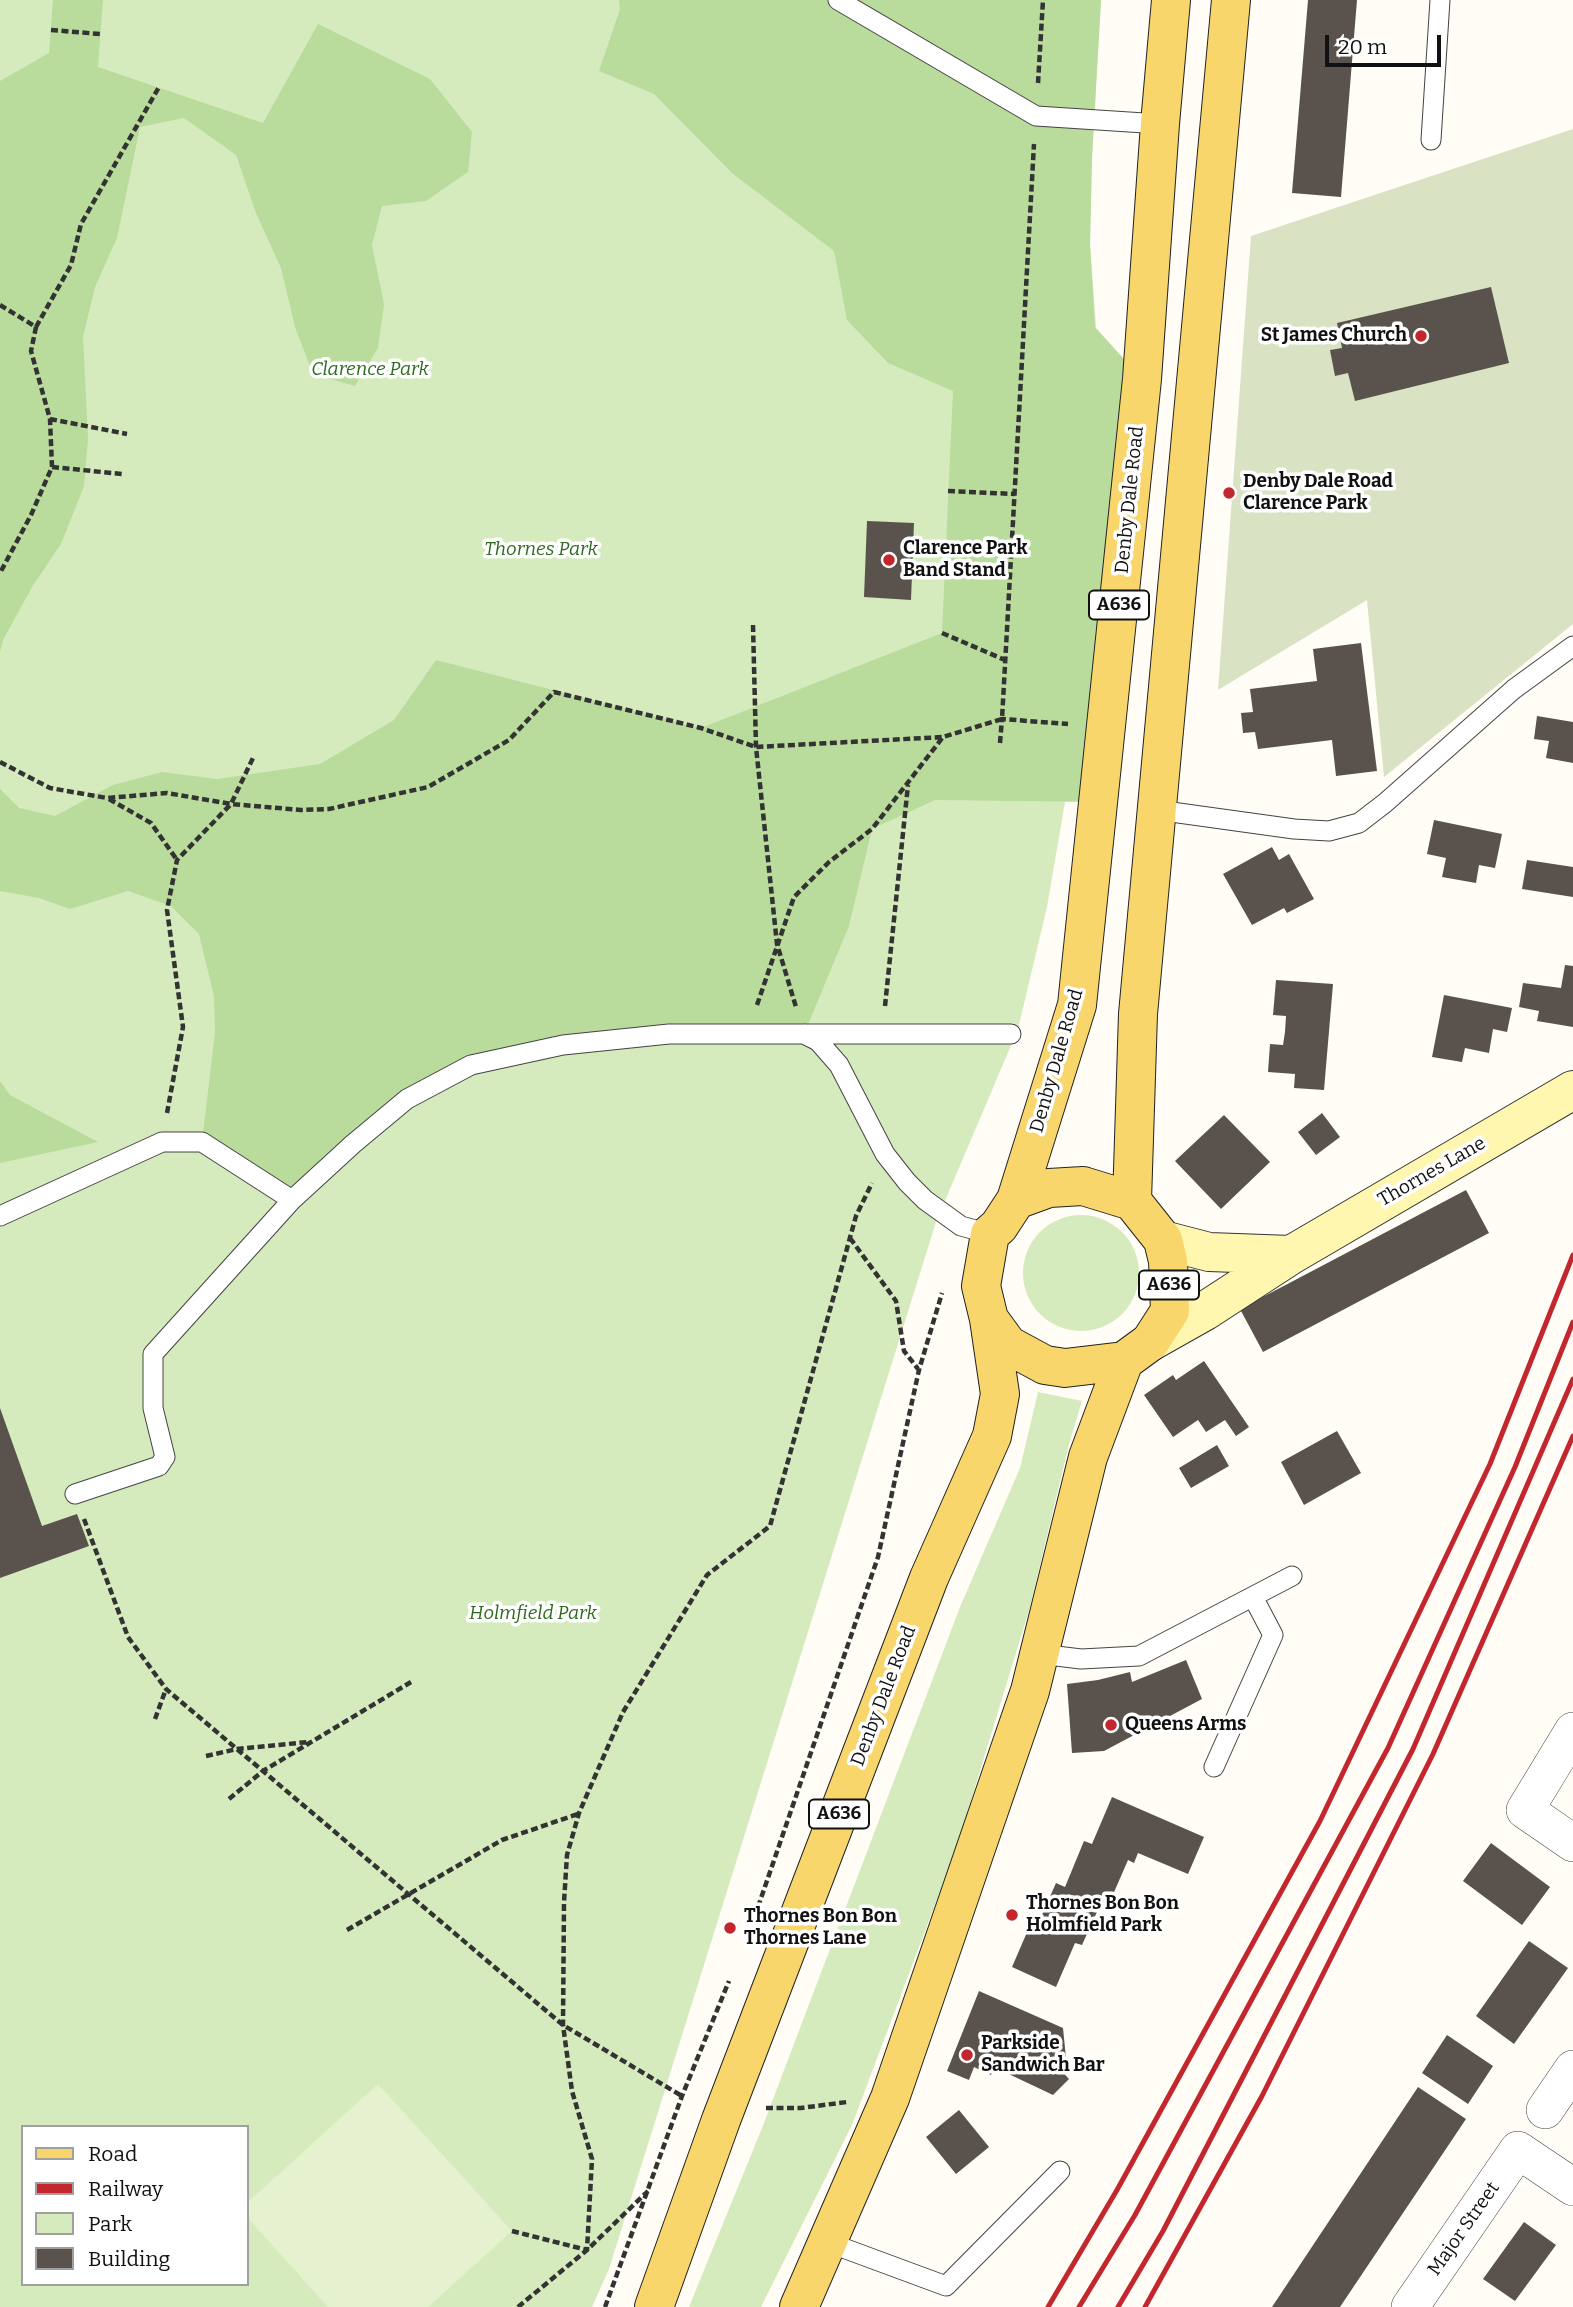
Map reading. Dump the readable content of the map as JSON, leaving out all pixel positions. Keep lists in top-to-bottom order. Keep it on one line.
{"streets":{"main road":["Denby Dale Road","A636"],"street":["Thornes Lane","Major Street"]},"crossings":[["Denby Dale Road","A636"],["Denby Dale Road","Thornes Lane"],["A636","Thornes Lane"]],"parks":["Clarence Park","Thornes Park","Holmfield Park"],"places":["St James Church","Denby Dale Road Clarence Park","Clarence Park Band Stand","Queens Arms","Thornes Bon Bon Holmfield Park","Thornes Bon Bon Thornes Lane","Parkside Sandwich Bar"],"legend":["Road","Railway","Park","Building"],"scale_bar":"20 m"}
